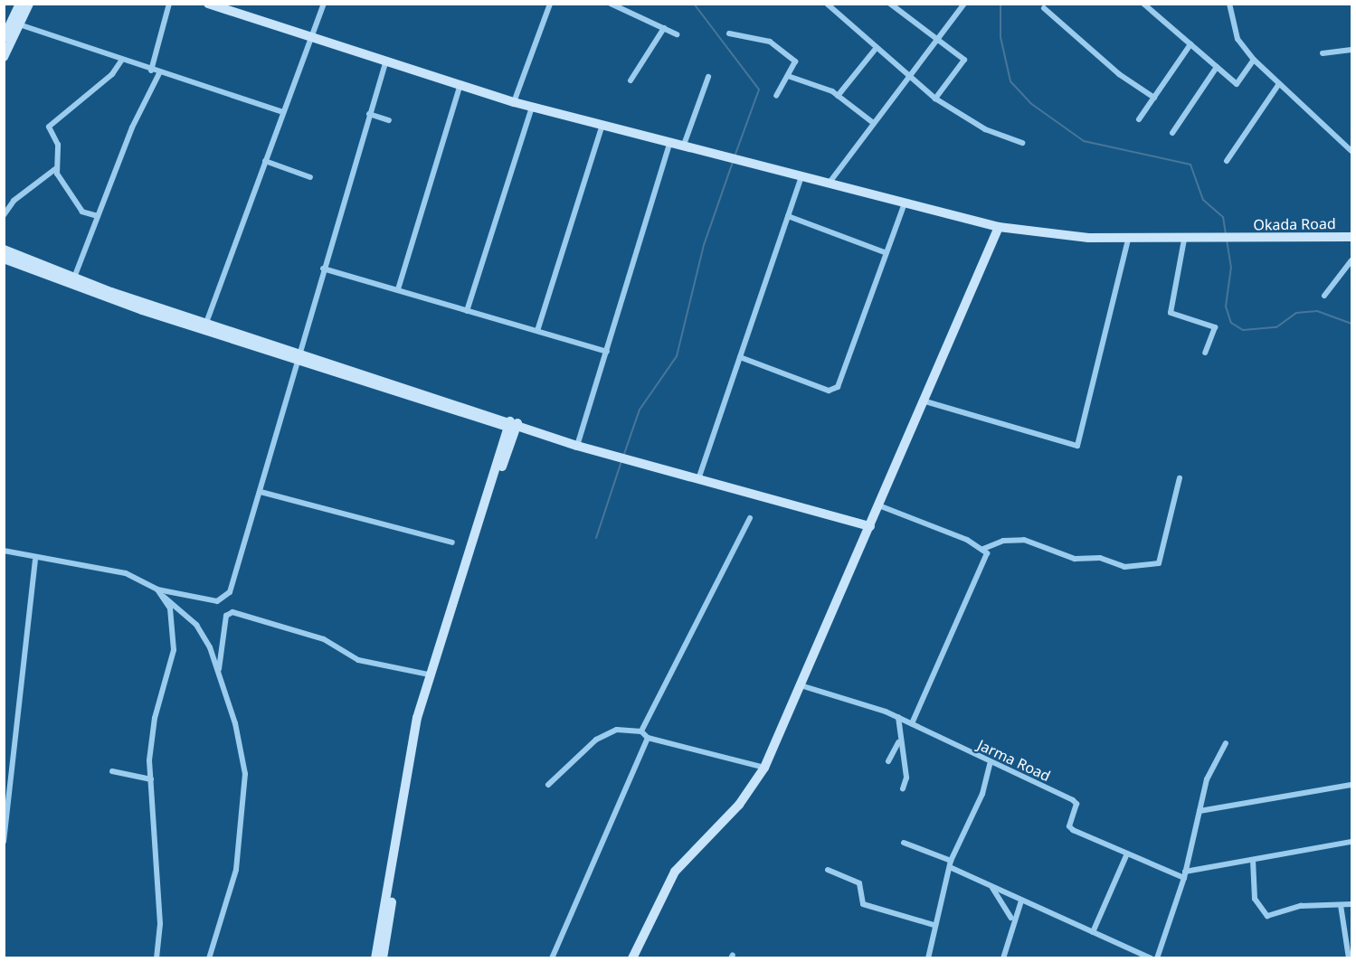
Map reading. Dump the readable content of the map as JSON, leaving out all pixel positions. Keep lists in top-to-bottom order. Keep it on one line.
{"streets":{"street":["Okada Road","Jarma Road"]}}
